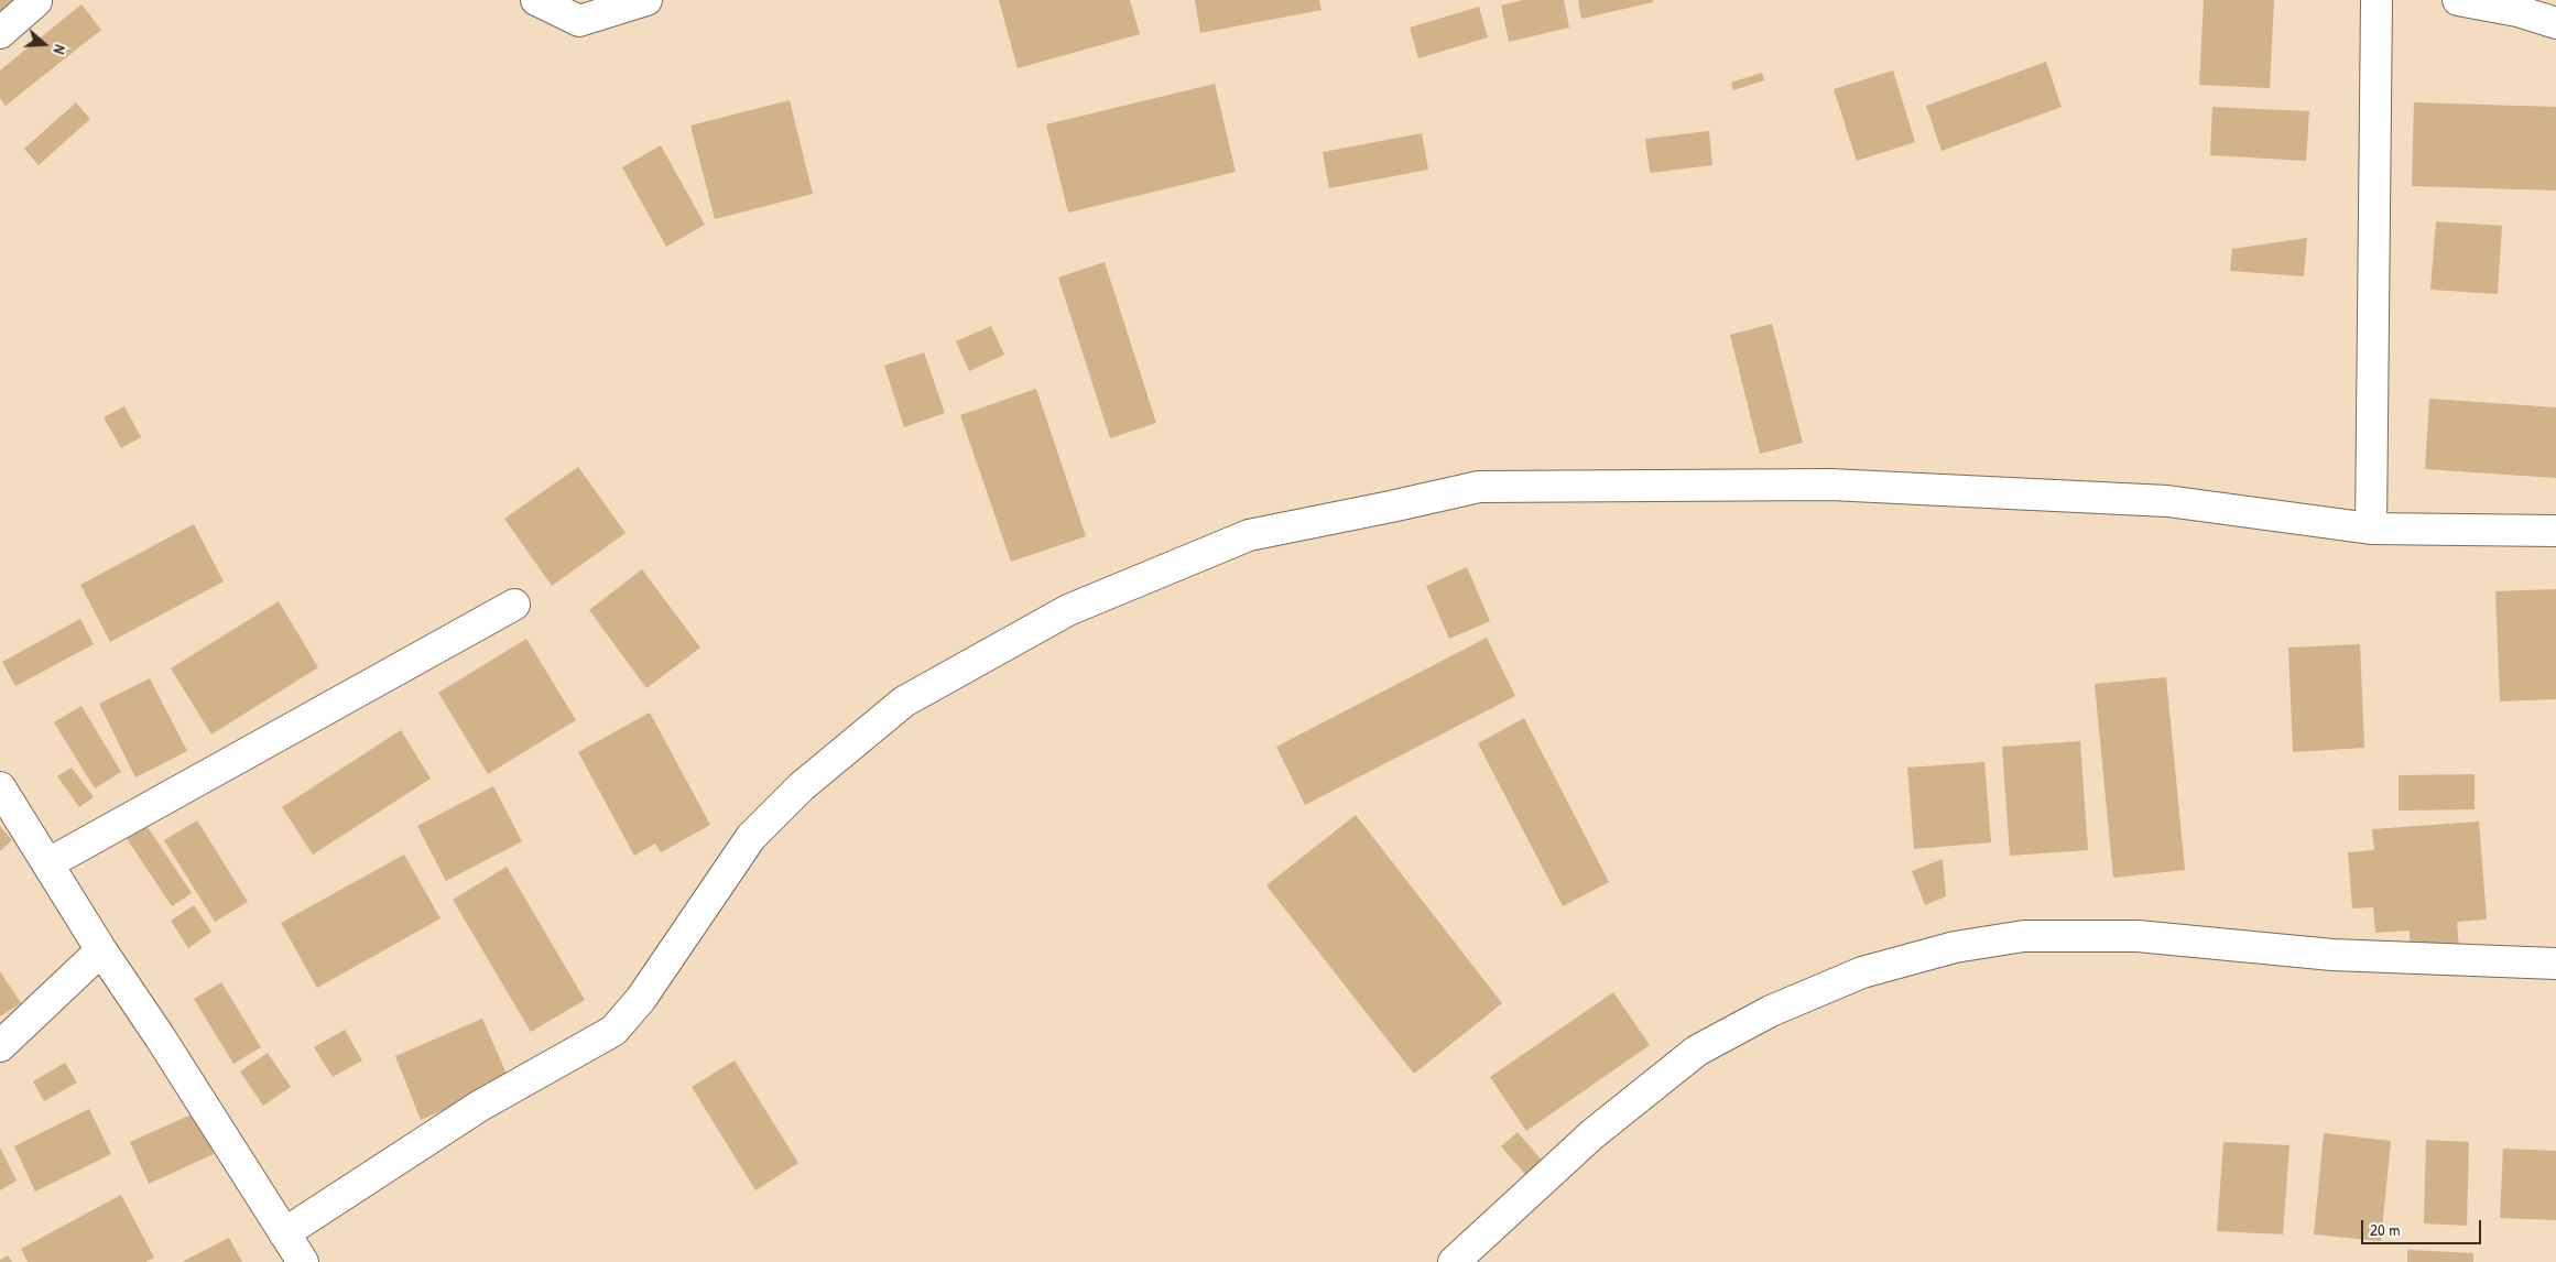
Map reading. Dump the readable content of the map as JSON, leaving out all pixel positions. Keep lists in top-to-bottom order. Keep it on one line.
{"scale_bar":"20 m","north":"right"}
